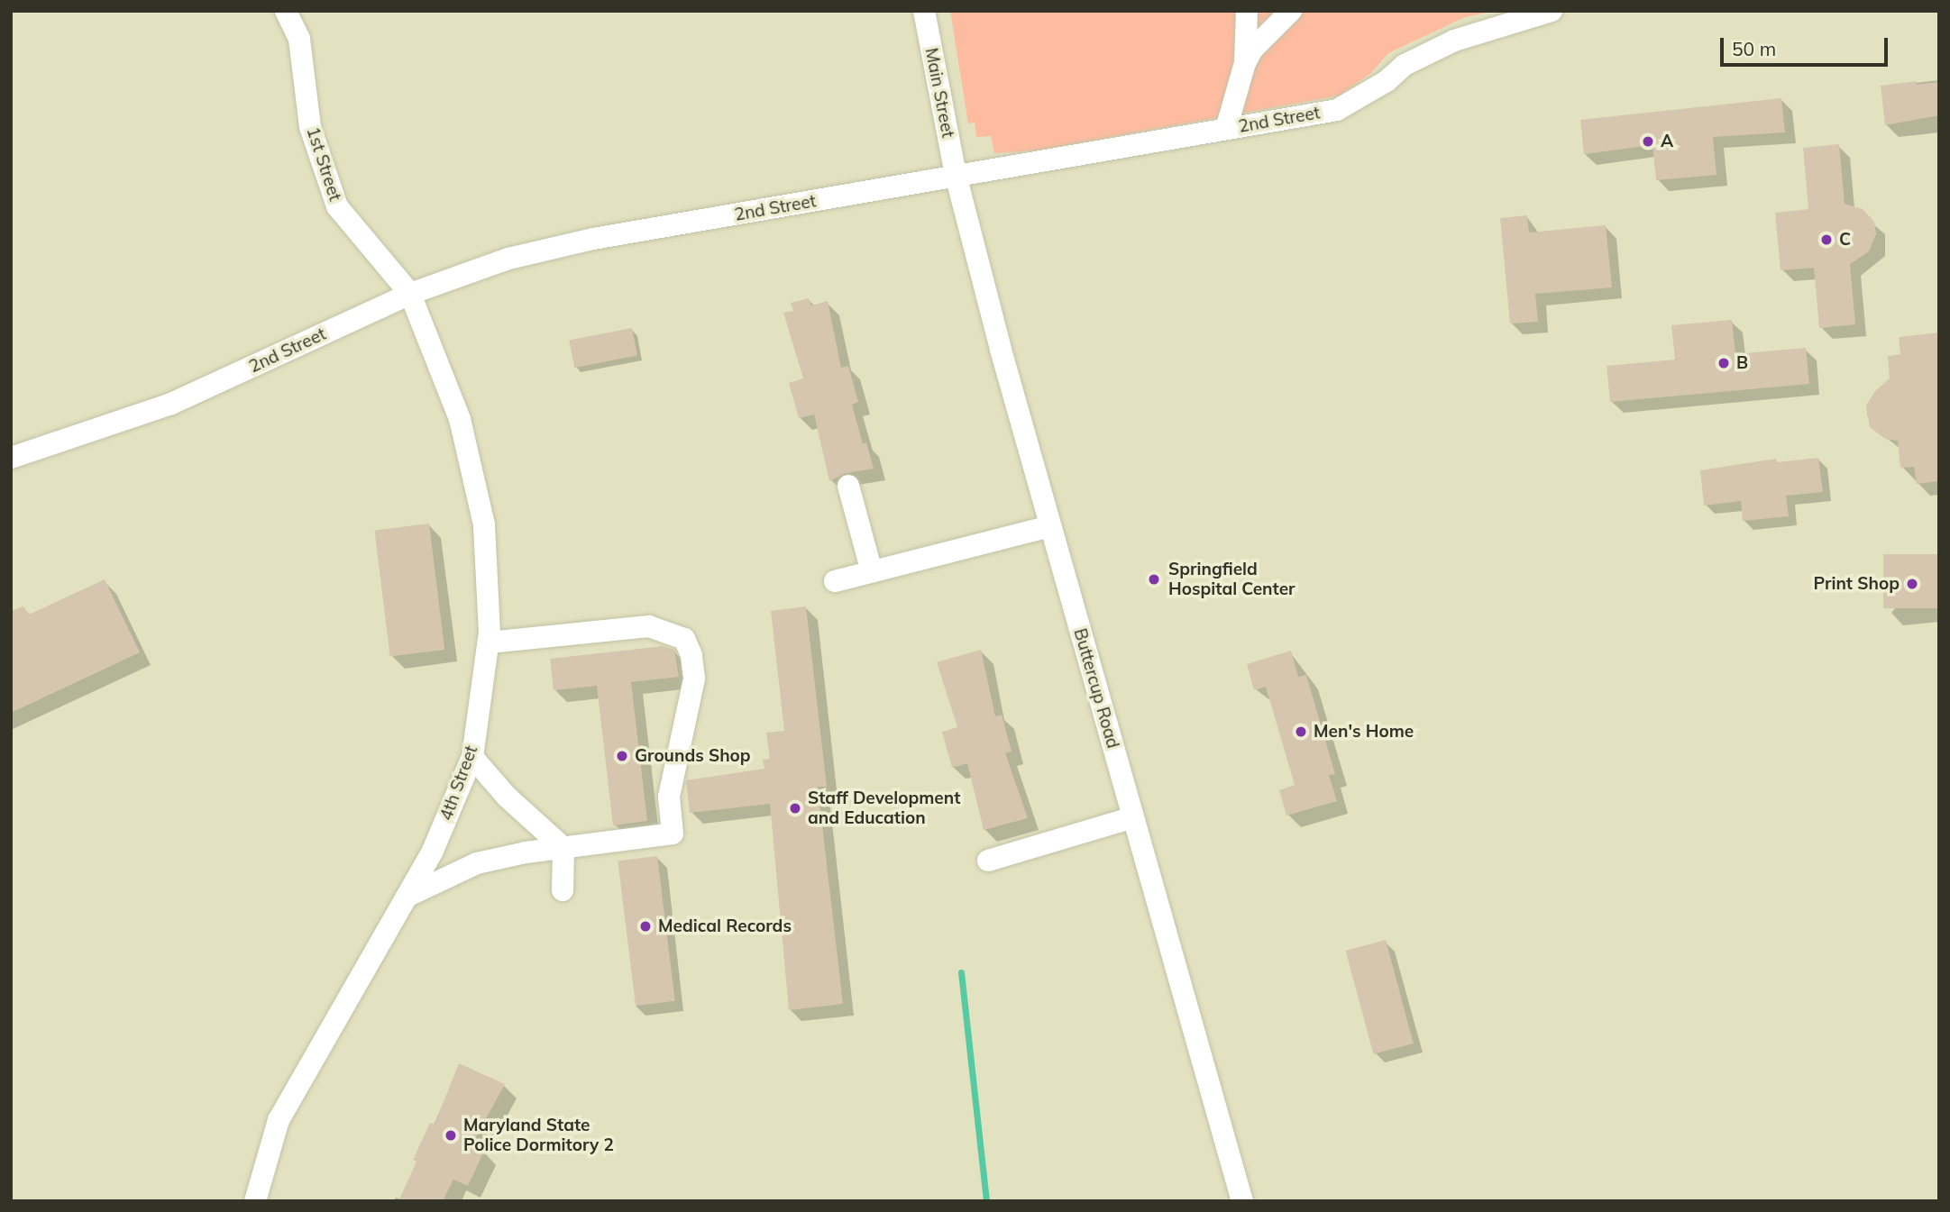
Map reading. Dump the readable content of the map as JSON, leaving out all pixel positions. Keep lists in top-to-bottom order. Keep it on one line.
{"streets":{"street":["Main Street","2nd Street","1st Street","Buttercup Road","4th Street"]},"crossings":[["Main Street","2nd Street"],["Main Street","Buttercup Road"],["2nd Street","1st Street"],["2nd Street","Buttercup Road"],["2nd Street","4th Street"],["1st Street","4th Street"]],"places":["A","C","B","Springfield Hospital Center","Print Shop","Men's Home","Grounds Shop","Staff Development and Education","Medical Records","Maryland State Police Dormitory 2"],"scale_bar":"50 m"}
